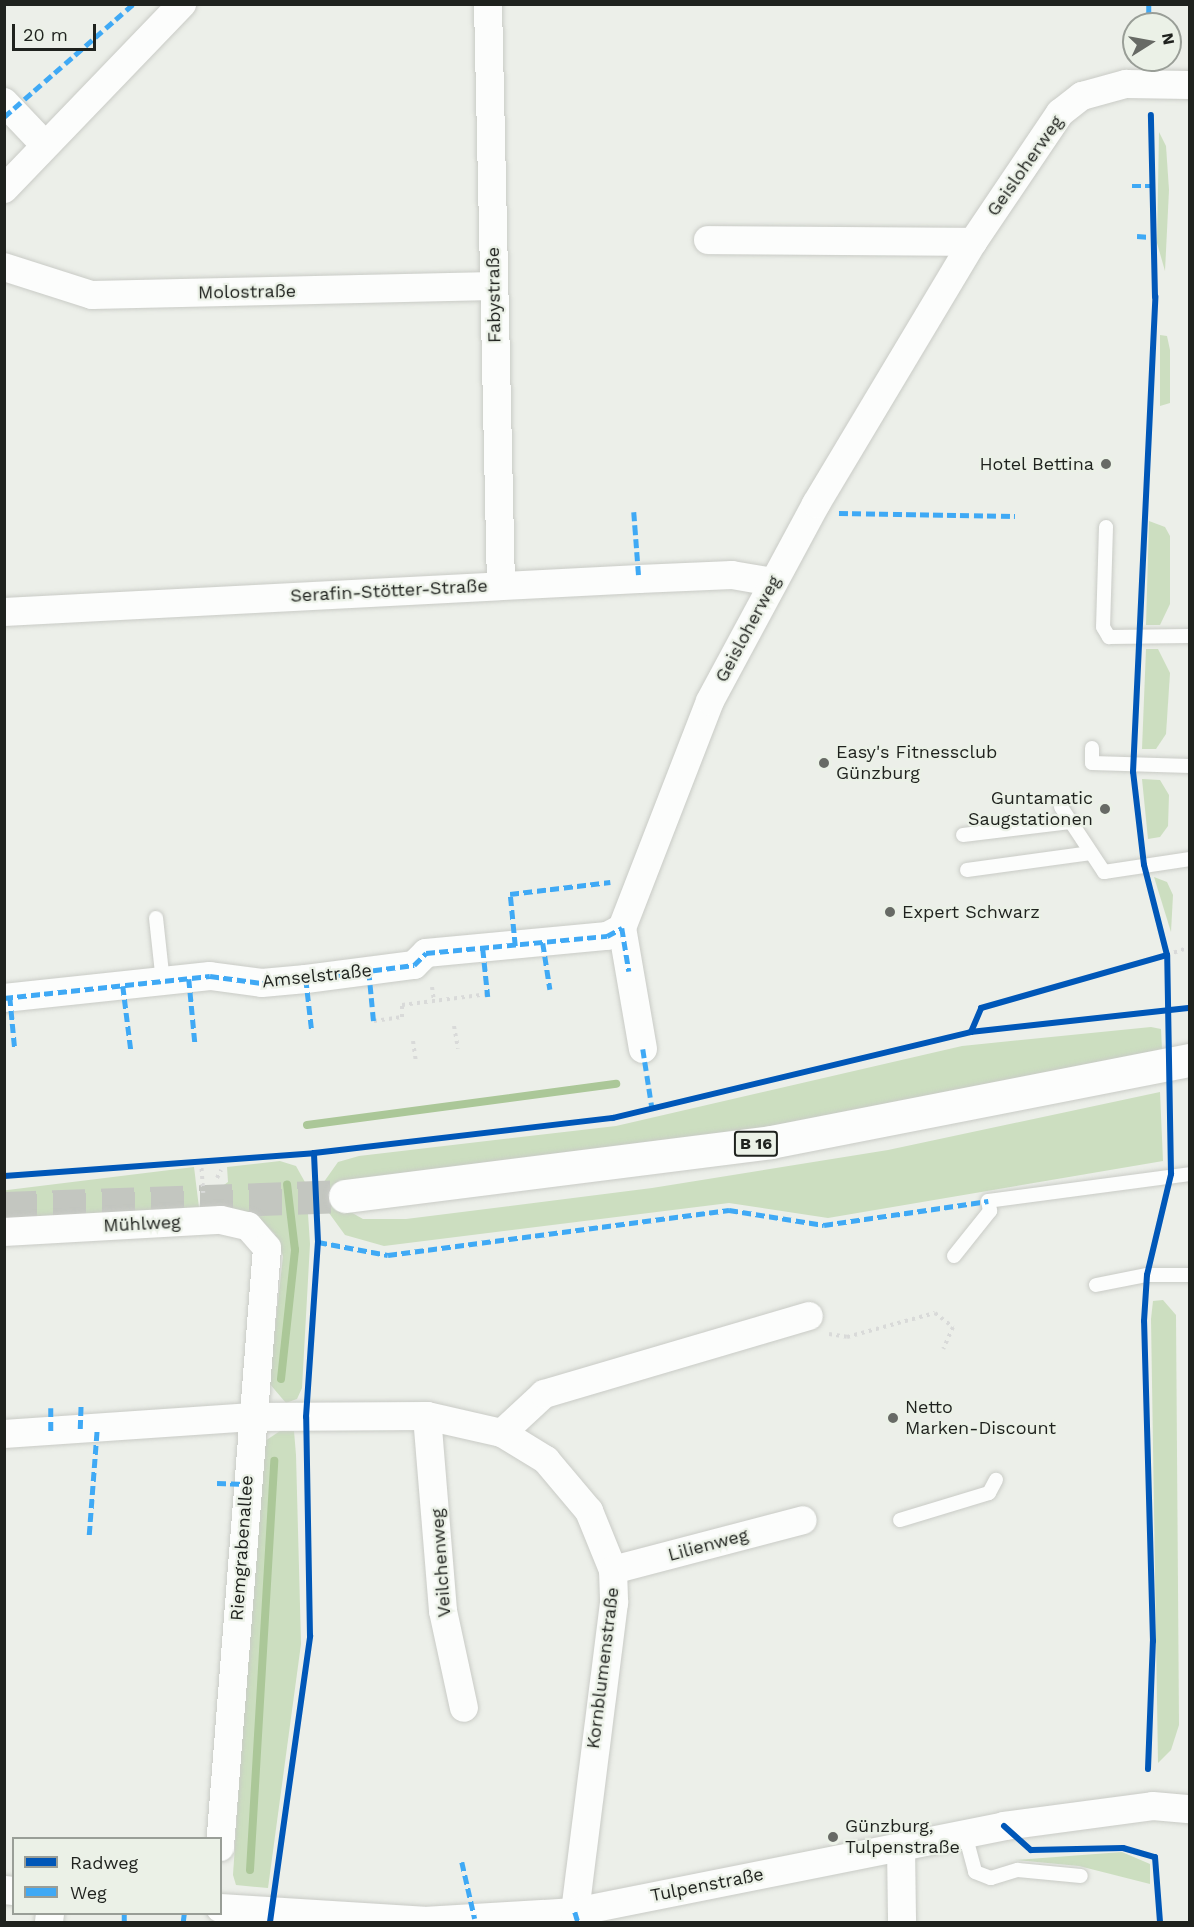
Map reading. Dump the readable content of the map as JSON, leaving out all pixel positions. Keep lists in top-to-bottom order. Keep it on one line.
{"streets":{"main road":["B 16"],"street":["Geisloherweg","Molostraße","Fabystraße","Serafin-Stötter-Straße","Amselstraße","Mühlweg","Lilienweg","Riemgrabenallee","Veilchenweg","Kornblumenstraße","Tulpenstraße"]},"crossings":[["Geisloherweg","Serafin-Stötter-Straße"],["Geisloherweg","Amselstraße"],["Molostraße","Fabystraße"],["Fabystraße","Serafin-Stötter-Straße"],["Mühlweg","Riemgrabenallee"],["Lilienweg","Kornblumenstraße"],["Riemgrabenallee","Kornblumenstraße"],["Veilchenweg","Kornblumenstraße"],["Kornblumenstraße","Tulpenstraße"]],"places":["Hotel Bettina","Easy's Fitnessclub Günzburg","Guntamatic Saugstationen","Expert Schwarz","Netto Marken-Discount","Günzburg, Tulpenstraße"],"legend":["Radweg","Weg"],"scale_bar":"20 m","north":"right"}
